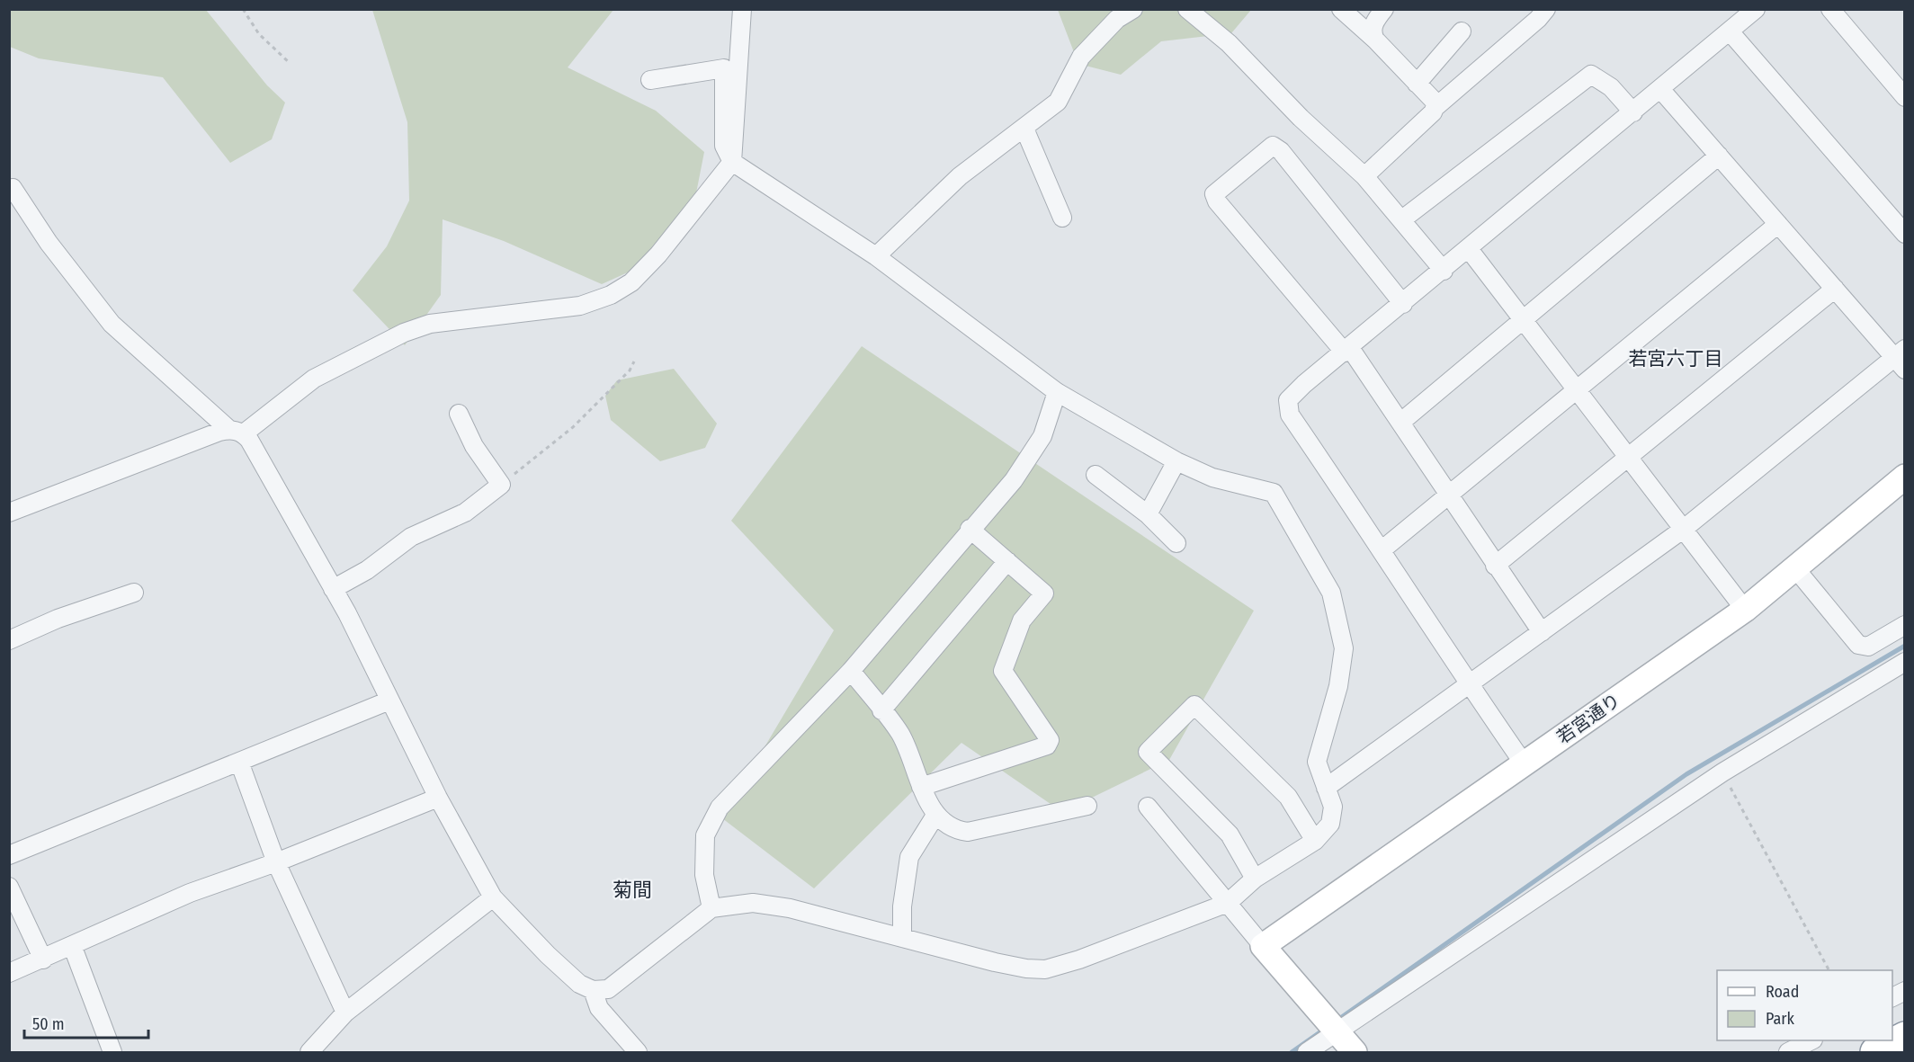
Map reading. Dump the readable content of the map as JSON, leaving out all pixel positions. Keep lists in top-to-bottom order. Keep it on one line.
{"streets":{"street":["若宮通り"]},"districts":["若宮六丁目","菊間"],"legend":["Road","Park"],"scale_bar":"50 m"}
